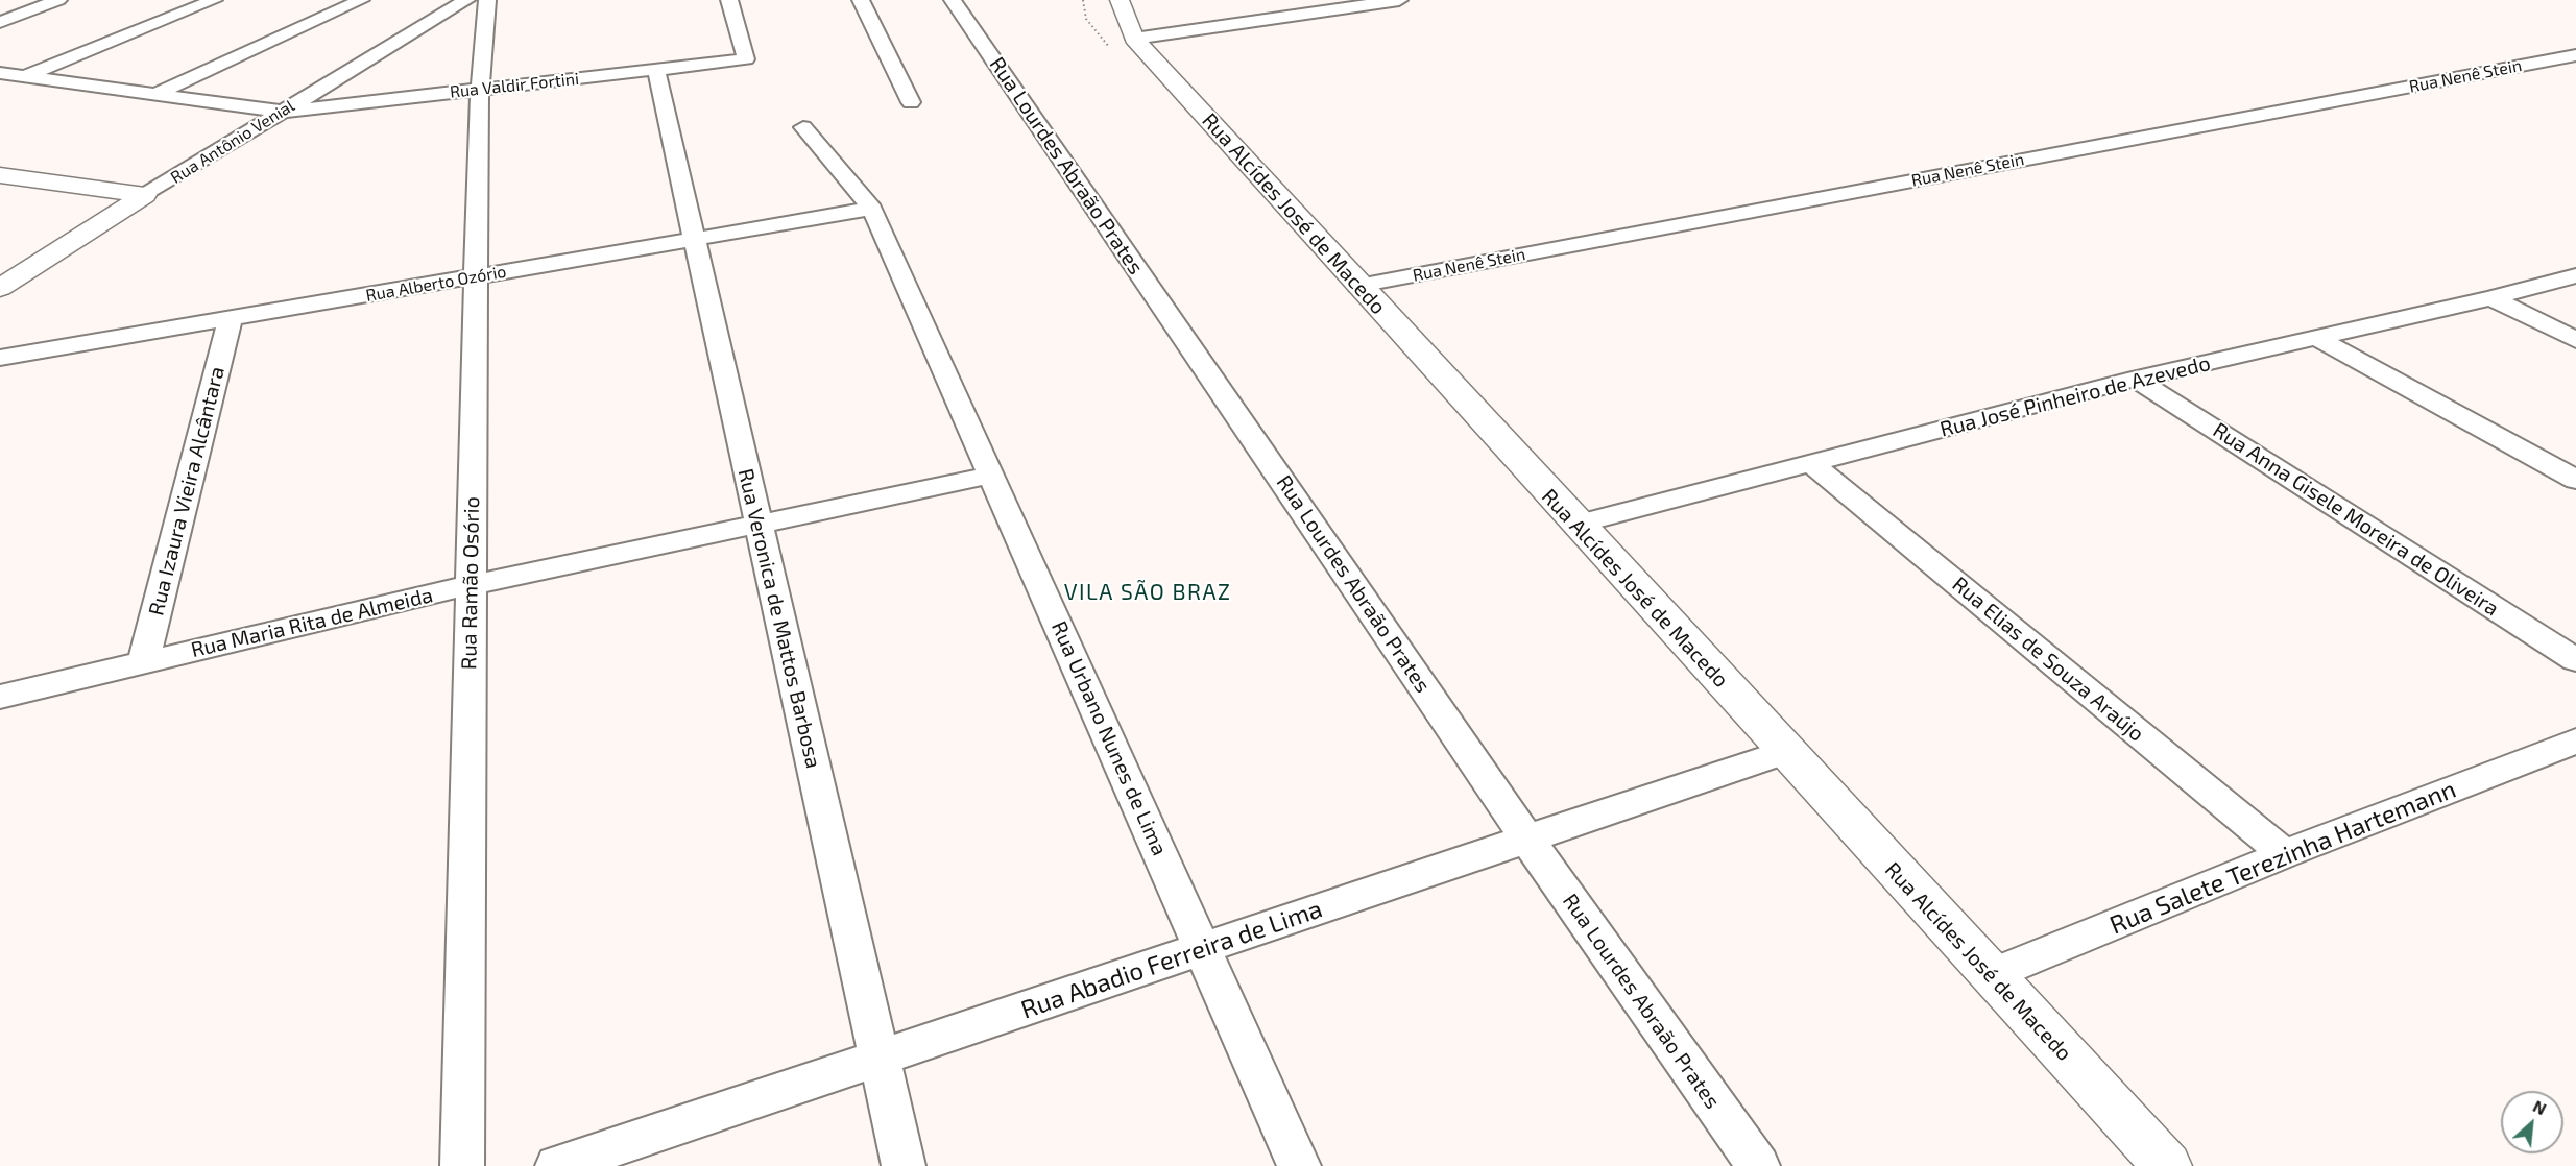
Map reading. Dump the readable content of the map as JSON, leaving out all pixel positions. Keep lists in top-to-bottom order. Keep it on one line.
{"streets":{"street":["Rua Nenê Stein","Rua Valdir Fortini","Rua Antônio Venial","Rua Lourdes Abraão Prates","Rua Alcídes José de Macedo","Rua Alberto Ozório","Rua José Pinheiro de Azevedo","Rua Izaura Vieira Alcântara","Rua Anna Gisele Moreira de Oliveira","Rua Ramão Osório","Rua Veronica de Mattos Barbosa","Rua Maria Rita de Almeida","Rua Elias de Souza Araújo","Rua Urbano Nunes de Lima","Rua Salete Terezinha Hartemann","Rua Abadio Ferreira de Lima"]},"crossings":[["Rua Nenê Stein","Rua Alcídes José de Macedo"],["Rua Valdir Fortini","Rua Antônio Venial"],["Rua Valdir Fortini","Rua Ramão Osório"],["Rua Valdir Fortini","Rua Veronica de Mattos Barbosa"],["Rua Lourdes Abraão Prates","Rua Abadio Ferreira de Lima"],["Rua Alcídes José de Macedo","Rua José Pinheiro de Azevedo"],["Rua Alcídes José de Macedo","Rua Salete Terezinha Hartemann"],["Rua Alcídes José de Macedo","Rua Abadio Ferreira de Lima"],["Rua Alberto Ozório","Rua Izaura Vieira Alcântara"],["Rua Alberto Ozório","Rua Ramão Osório"],["Rua Alberto Ozório","Rua Veronica de Mattos Barbosa"],["Rua Alberto Ozório","Rua Urbano Nunes de Lima"],["Rua José Pinheiro de Azevedo","Rua Anna Gisele Moreira de Oliveira"],["Rua José Pinheiro de Azevedo","Rua Elias de Souza Araújo"],["Rua Izaura Vieira Alcântara","Rua Maria Rita de Almeida"],["Rua Ramão Osório","Rua Maria Rita de Almeida"],["Rua Veronica de Mattos Barbosa","Rua Maria Rita de Almeida"],["Rua Veronica de Mattos Barbosa","Rua Abadio Ferreira de Lima"],["Rua Maria Rita de Almeida","Rua Urbano Nunes de Lima"],["Rua Elias de Souza Araújo","Rua Salete Terezinha Hartemann"],["Rua Urbano Nunes de Lima","Rua Abadio Ferreira de Lima"]],"districts":["VILA SÃO BRAZ"],"north":"top right"}
